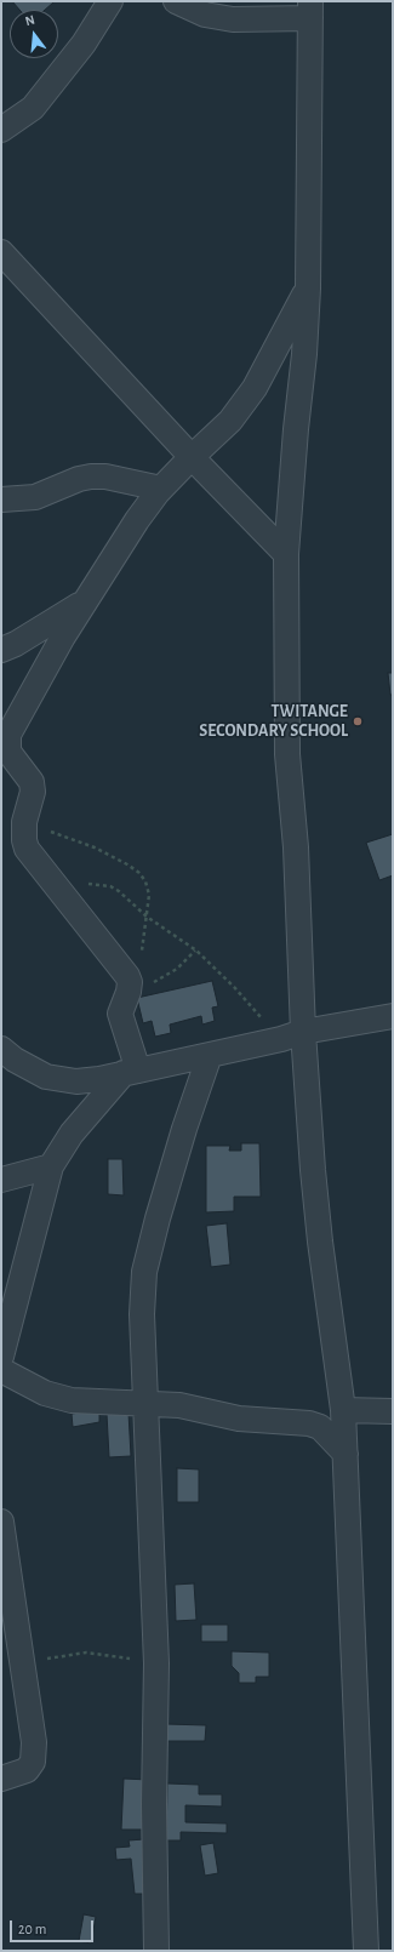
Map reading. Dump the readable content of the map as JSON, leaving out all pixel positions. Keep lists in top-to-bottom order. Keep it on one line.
{"places":["TWITANGE SECONDARY SCHOOL"],"scale_bar":"20 m","north":"top"}
